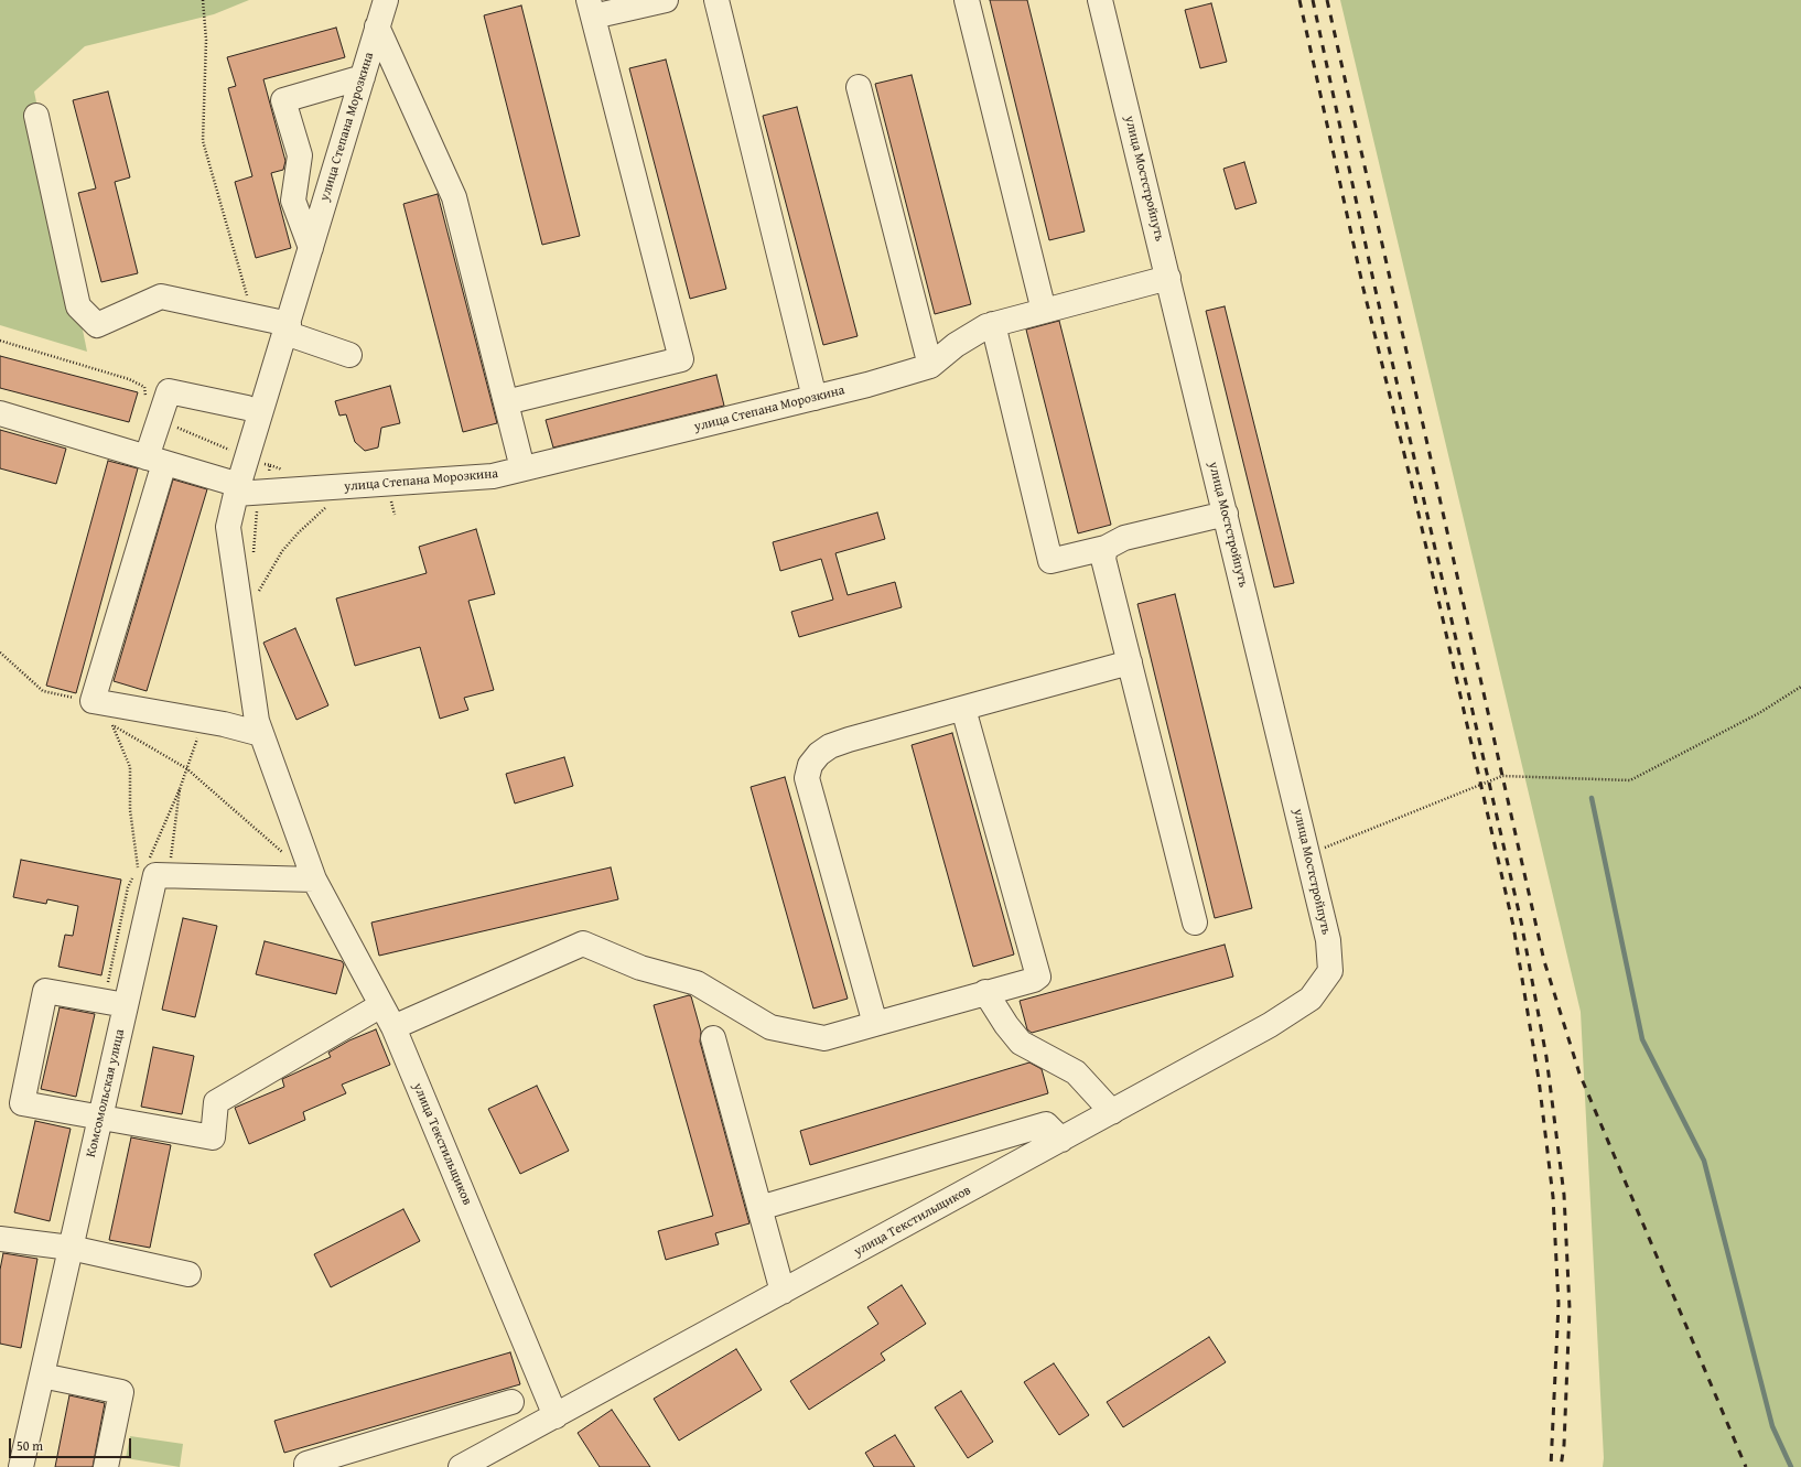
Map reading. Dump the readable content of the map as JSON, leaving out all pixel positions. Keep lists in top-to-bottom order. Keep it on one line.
{"streets":{"street":["улица Степана Морозкина","улица Мостстройпуть","Комсомольская улица","улица Текстильщиков"]},"crossings":[["улица Степана Морозкина","улица Мостстройпуть"],["улица Степана Морозкина","улица Текстильщиков"],["улица Мостстройпуть","улица Текстильщиков"]],"scale_bar":"50 m"}
